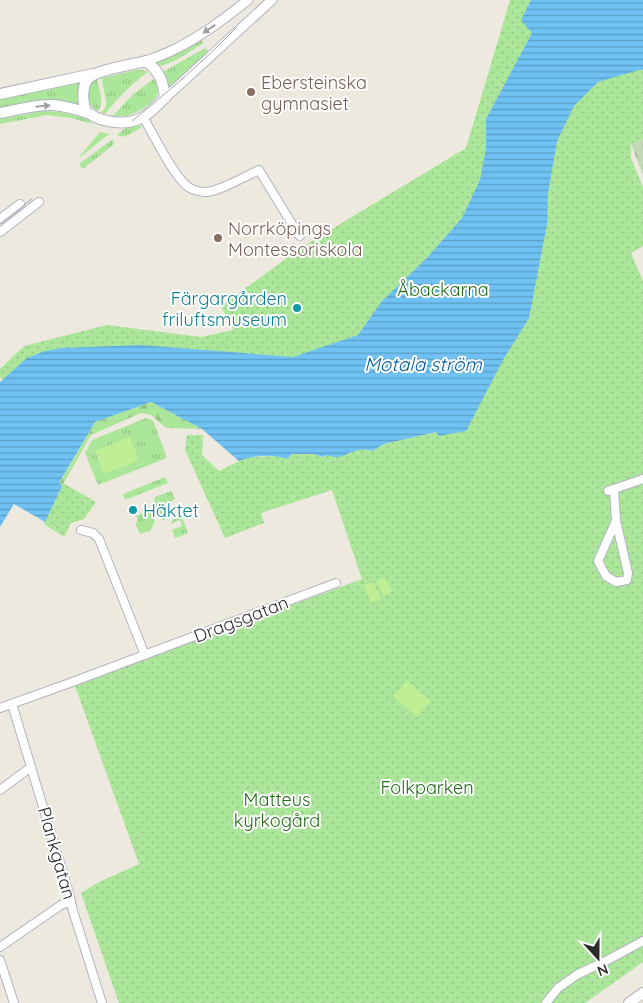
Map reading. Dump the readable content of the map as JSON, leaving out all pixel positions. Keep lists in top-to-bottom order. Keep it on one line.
{"streets":{"street":["Dragsgatan","Plankgatan"]},"crossings":[["Dragsgatan","Plankgatan"]],"water":["Motala ström"],"parks":["Åbackarna","Folkparken","Matteus kyrkogård"],"places":["Ebersteinska gymnasiet","Norrköpings Montessoriskola","Färgargården friluftsmuseum","Häktet"],"north":"bottom"}
